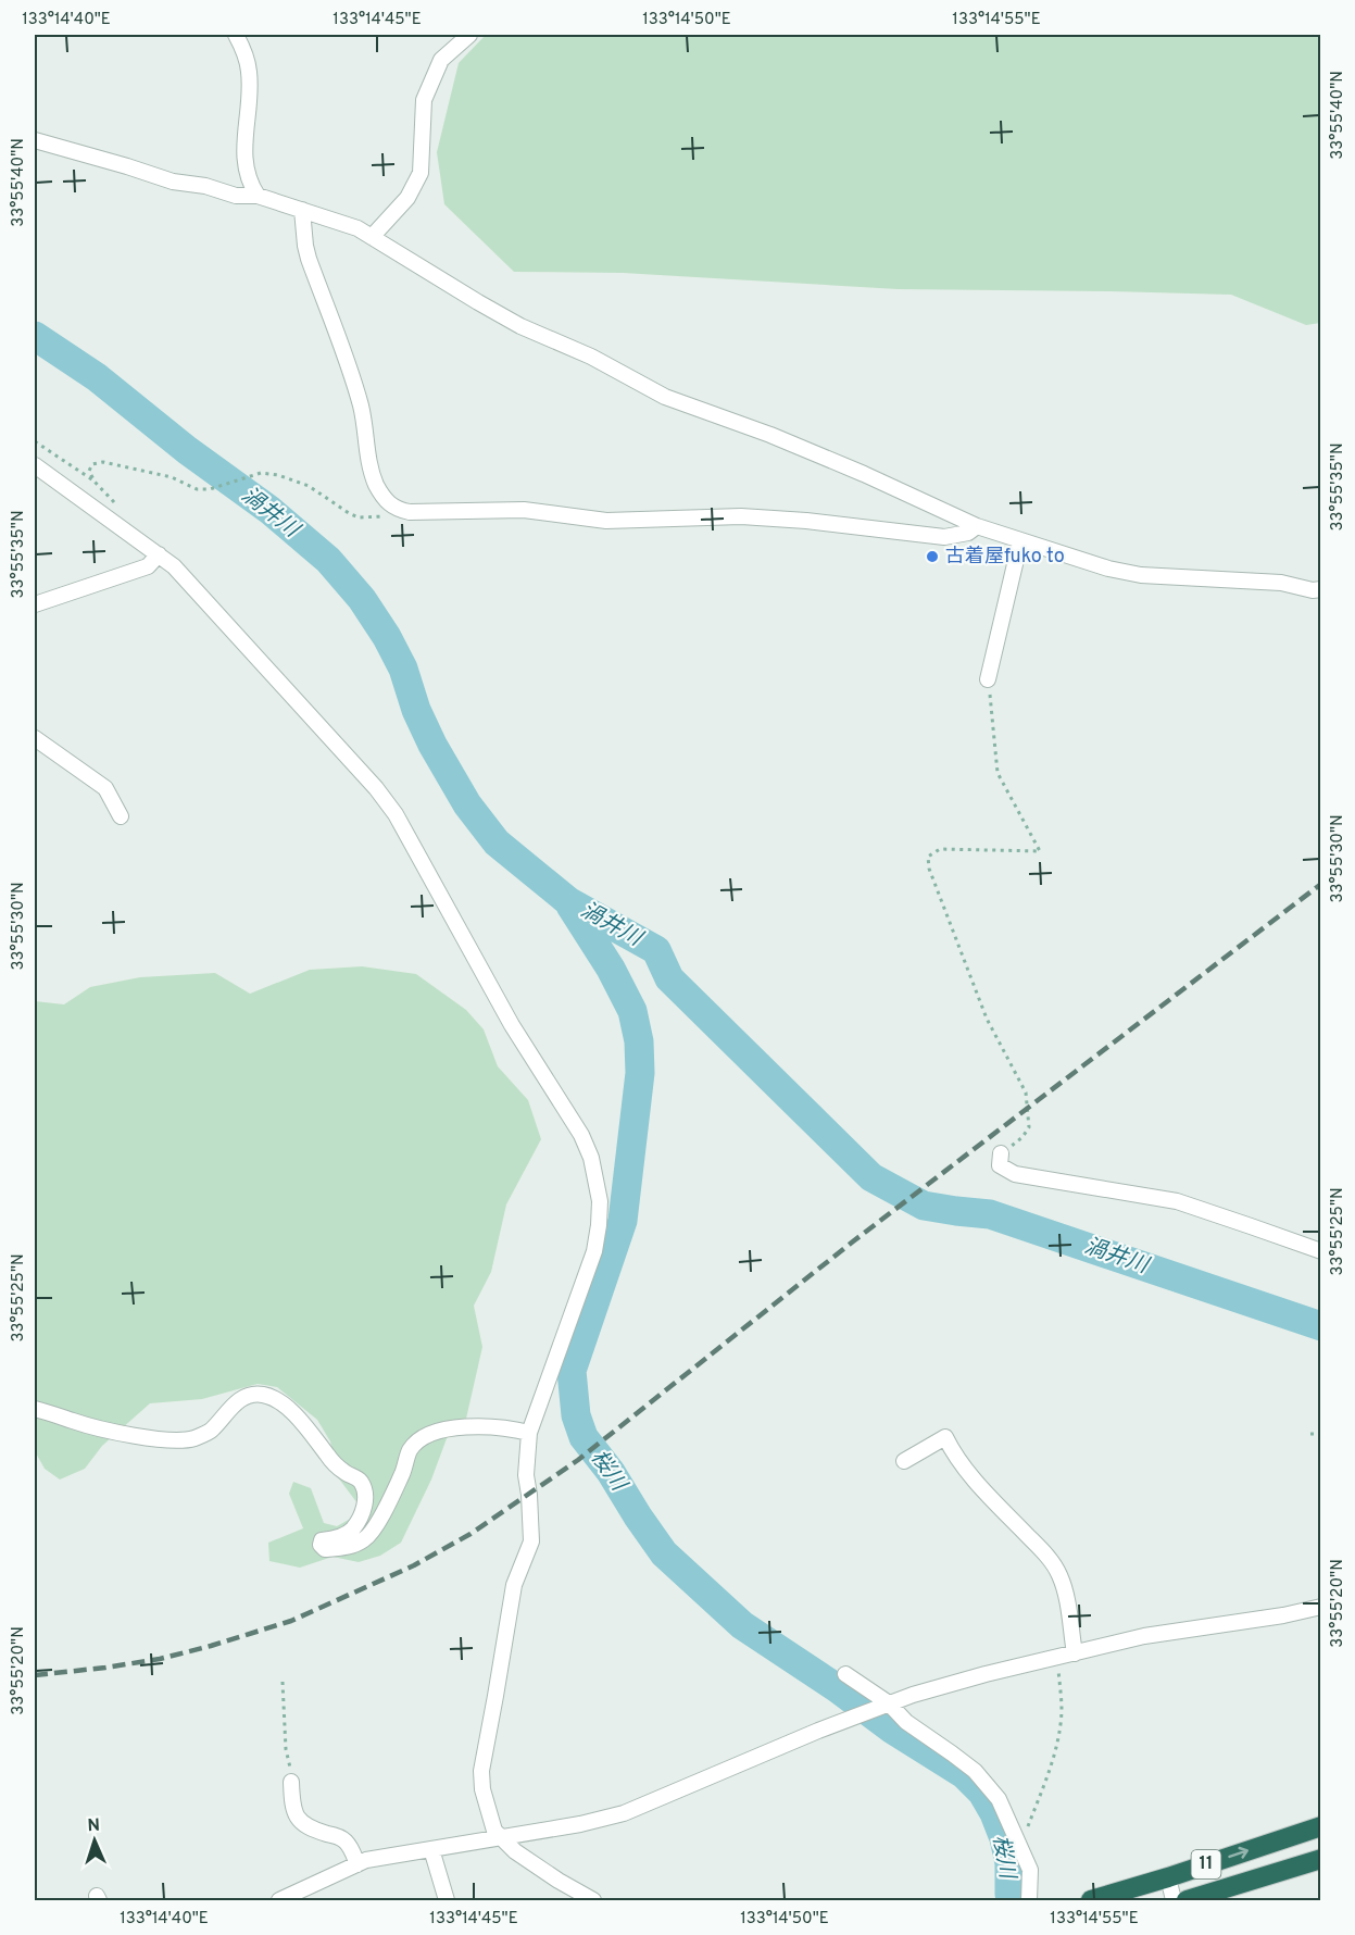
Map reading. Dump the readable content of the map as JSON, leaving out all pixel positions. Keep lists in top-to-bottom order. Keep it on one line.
{"streets":{"highway":["11"]},"water":["渦井川","桜川"],"places":["古着屋fuko to"],"north":"top","coordinates":["133°14'40\"E","133°14'45\"E","133°14'50\"E","133°14'55\"E","33°55'40\"N","33°55'35\"N","33°55'30\"N","33°55'25\"N","33°55'20\"N"]}
